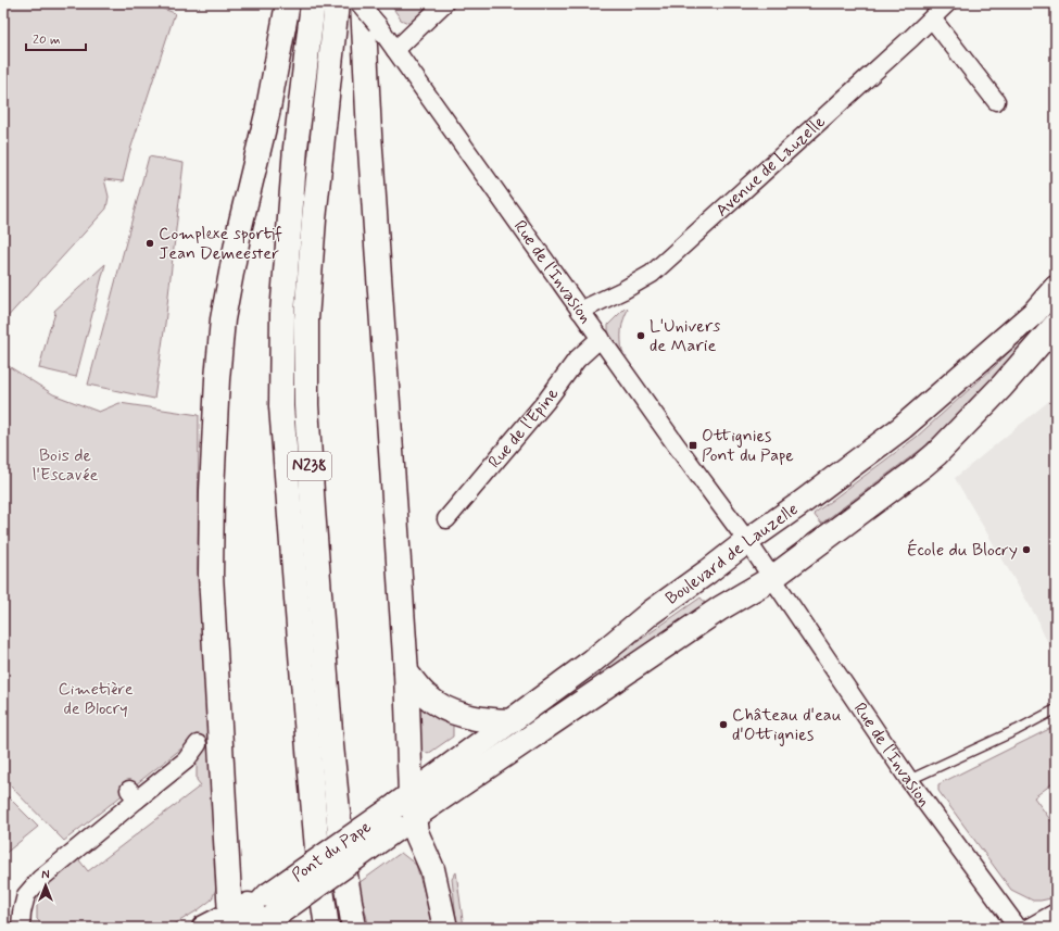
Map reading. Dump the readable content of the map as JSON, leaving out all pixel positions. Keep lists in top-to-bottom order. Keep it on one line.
{"streets":{"main road":["N238","Boulevard de Lauzelle","Pont du Pape"],"street":["Avenue de Lauzelle","Rue de l'Invasion","Rue de l'Epine"]},"crossings":[["Avenue de Lauzelle","Rue de l'Invasion"],["Rue de l'Invasion","Rue de l'Epine"],["Rue de l'Invasion","Boulevard de Lauzelle"],["Boulevard de Lauzelle","Pont du Pape"]],"parks":["Bois de l'Escavée","Cimetière de Blocry"],"places":{"other":["Complexe sportif Jean Demeester","L'Univers de Marie","École du Blocry","Château d'eau d'Ottignies"],"transit":["Ottignies Pont du Pape"]},"scale_bar":"20 m","north":"top"}
